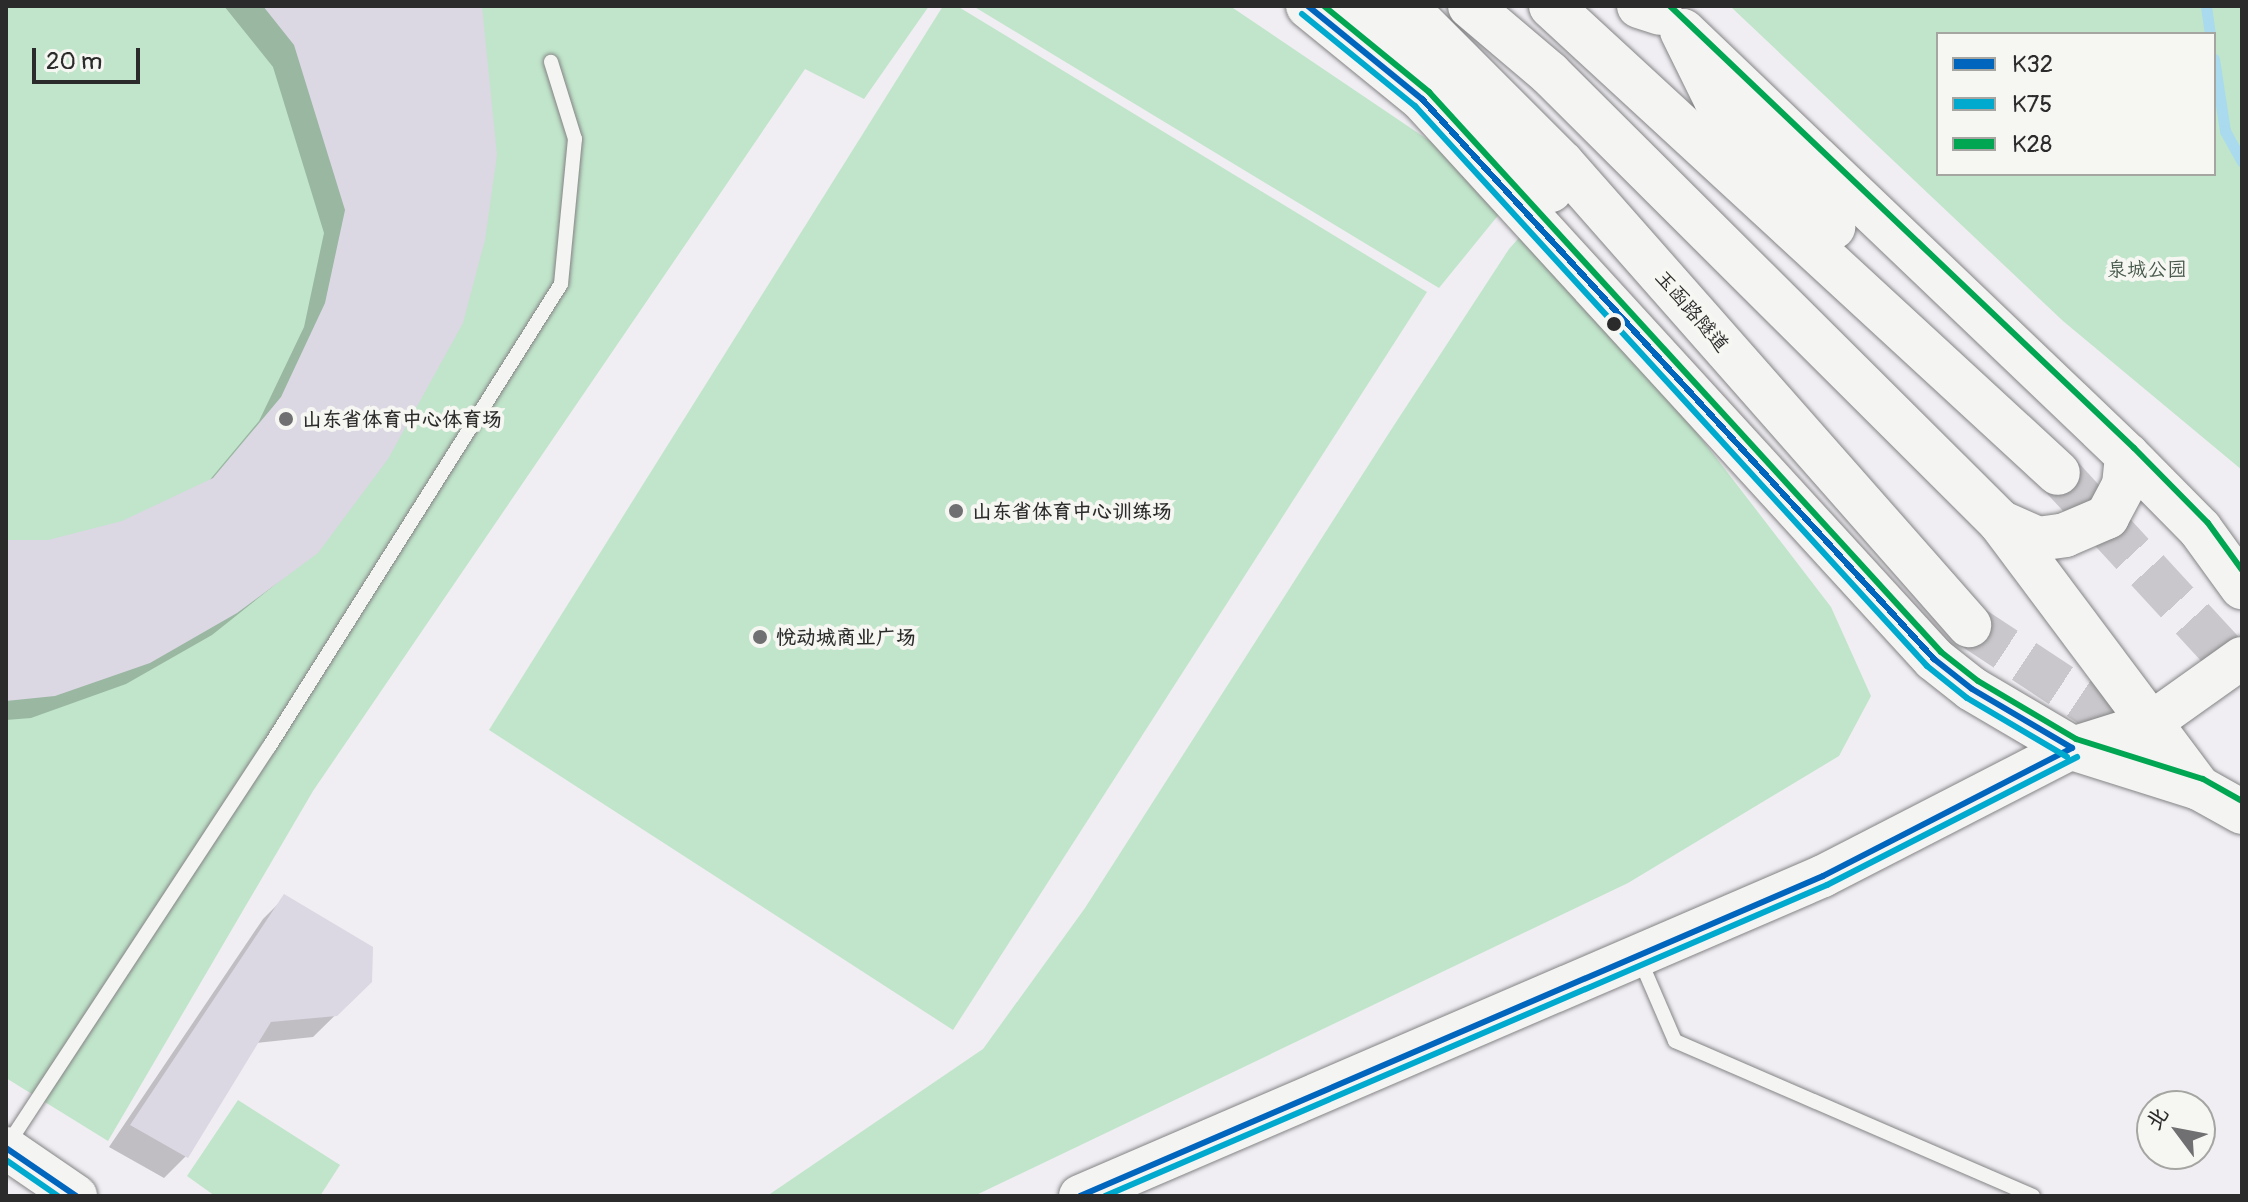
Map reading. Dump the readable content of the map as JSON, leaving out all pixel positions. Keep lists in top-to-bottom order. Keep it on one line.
{"streets":{"main road":["玉函路隧道"]},"parks":["泉城公园"],"places":["山东省体育中心体育场","山东省体育中心训练场","悦动城商业广场"],"lines":["transit line K32","transit line K28","transit line K75"],"legend":["K32","K75","K28"],"scale_bar":"20 m","north":"top left"}
